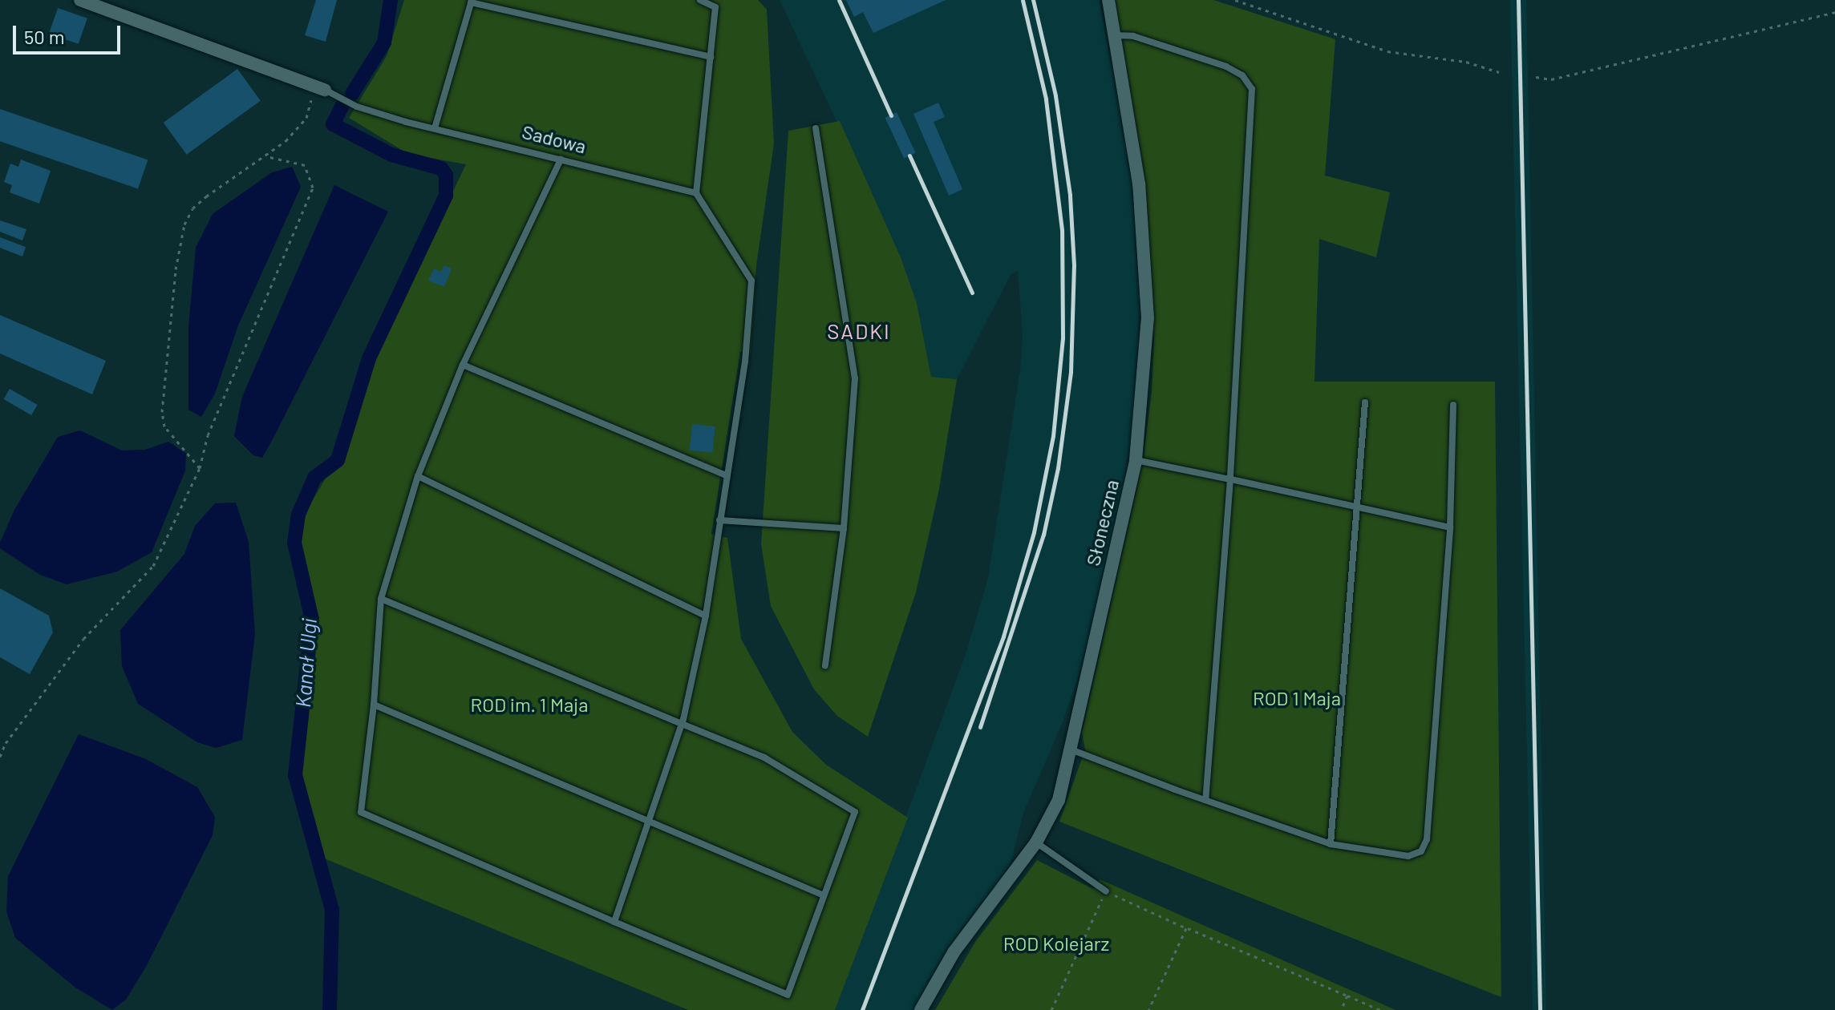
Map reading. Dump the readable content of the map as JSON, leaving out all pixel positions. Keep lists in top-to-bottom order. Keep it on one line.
{"streets":{"street":["Sadowa","Słoneczna"]},"districts":["SADKI"],"water":["Kanał Ulgi"],"parks":["ROD 1 Maja","ROD im. 1 Maja","ROD Kolejarz"],"scale_bar":"50 m"}
